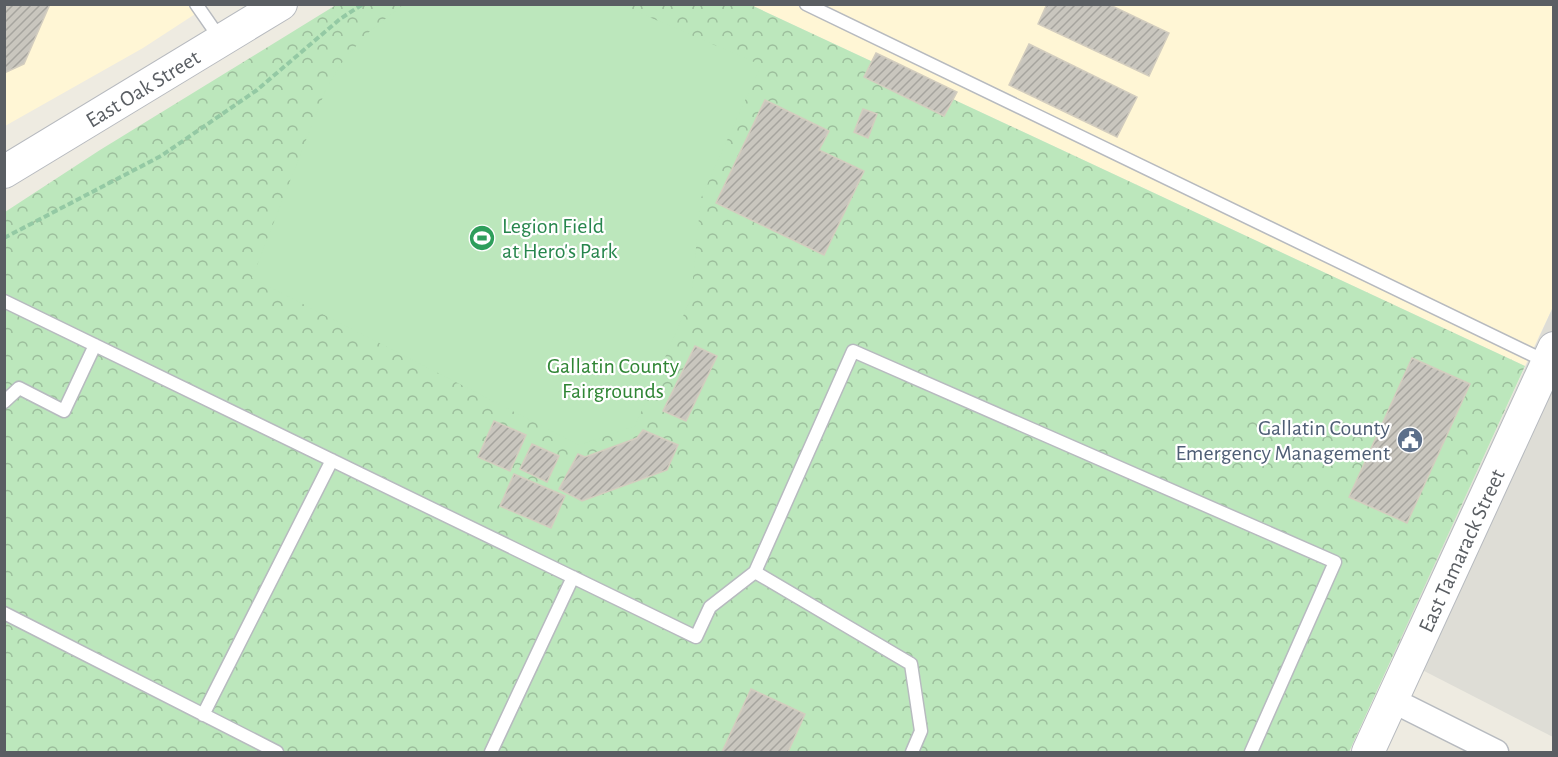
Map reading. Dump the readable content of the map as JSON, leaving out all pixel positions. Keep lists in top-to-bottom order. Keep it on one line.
{"streets":{"street":["East Oak Street","East Tamarack Street"]},"parks":["Gallatin County Fairgrounds"],"places":{"sports":["Legion Field at Hero's Park"],"public building":["Gallatin County Emergency Management"]}}
